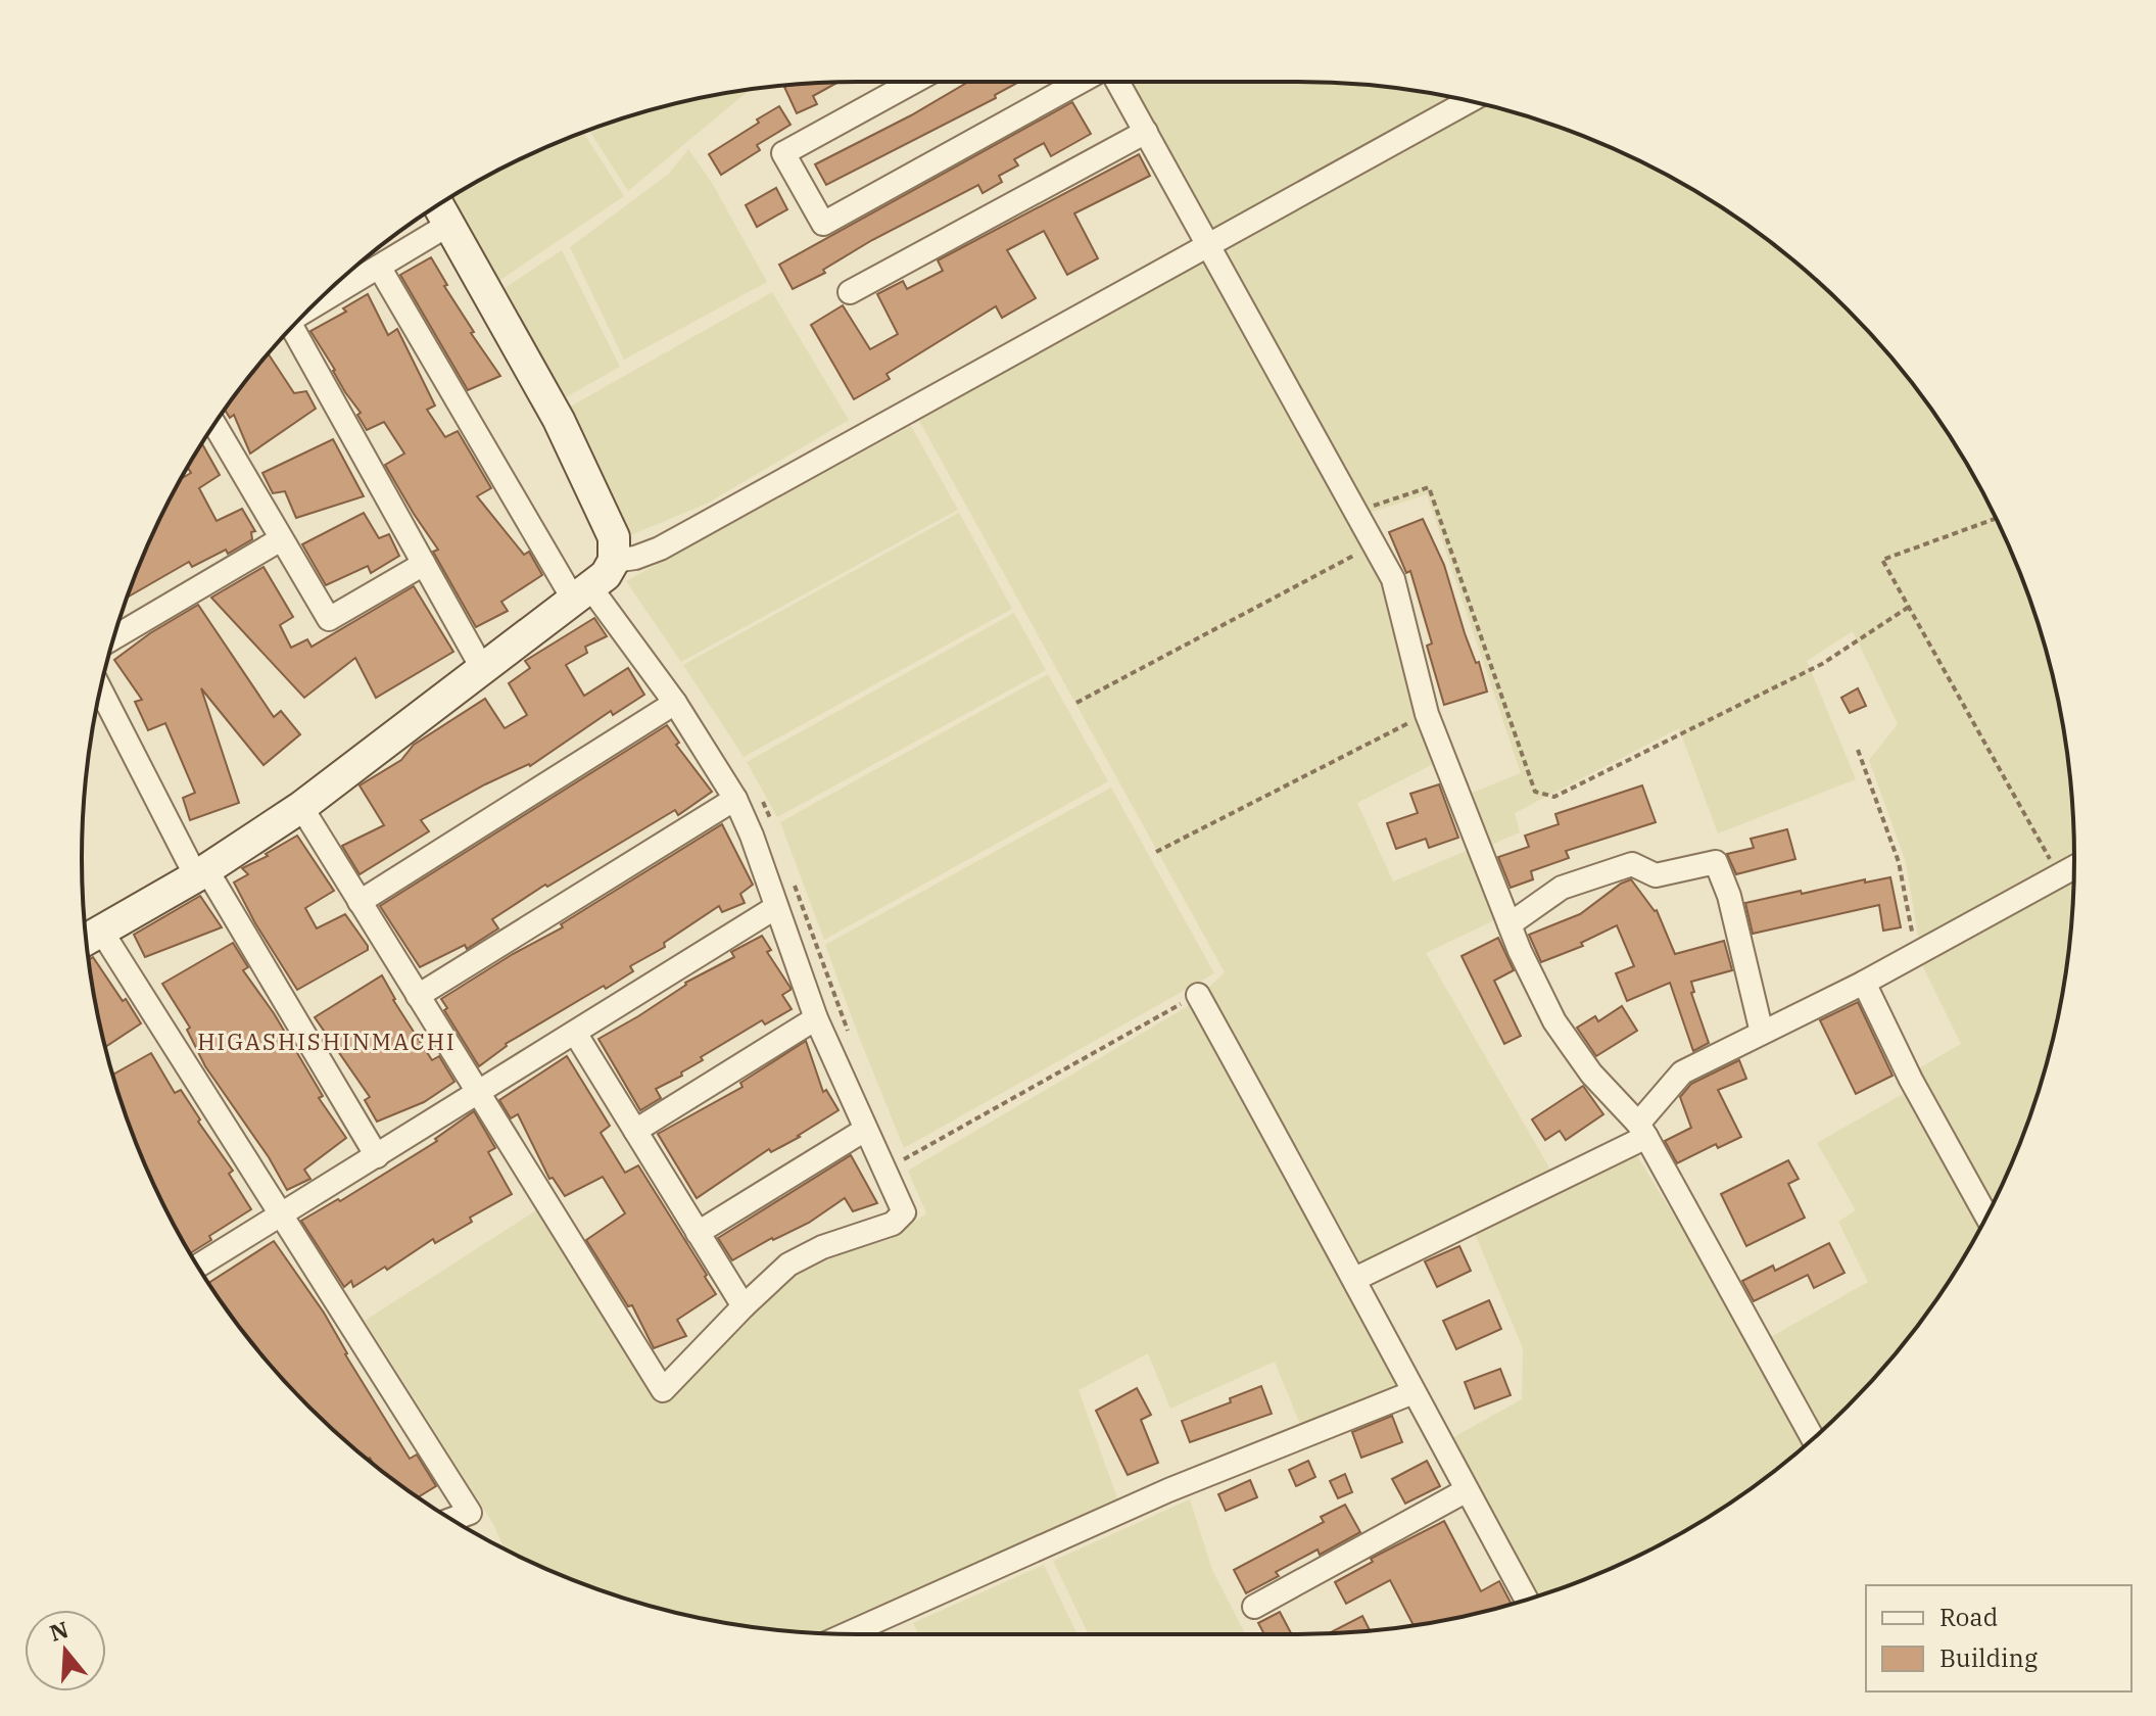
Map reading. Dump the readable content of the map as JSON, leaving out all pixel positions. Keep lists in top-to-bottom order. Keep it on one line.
{"districts":["HIGASHISHINMACHI"],"legend":["Road","Building"],"north":"top"}
